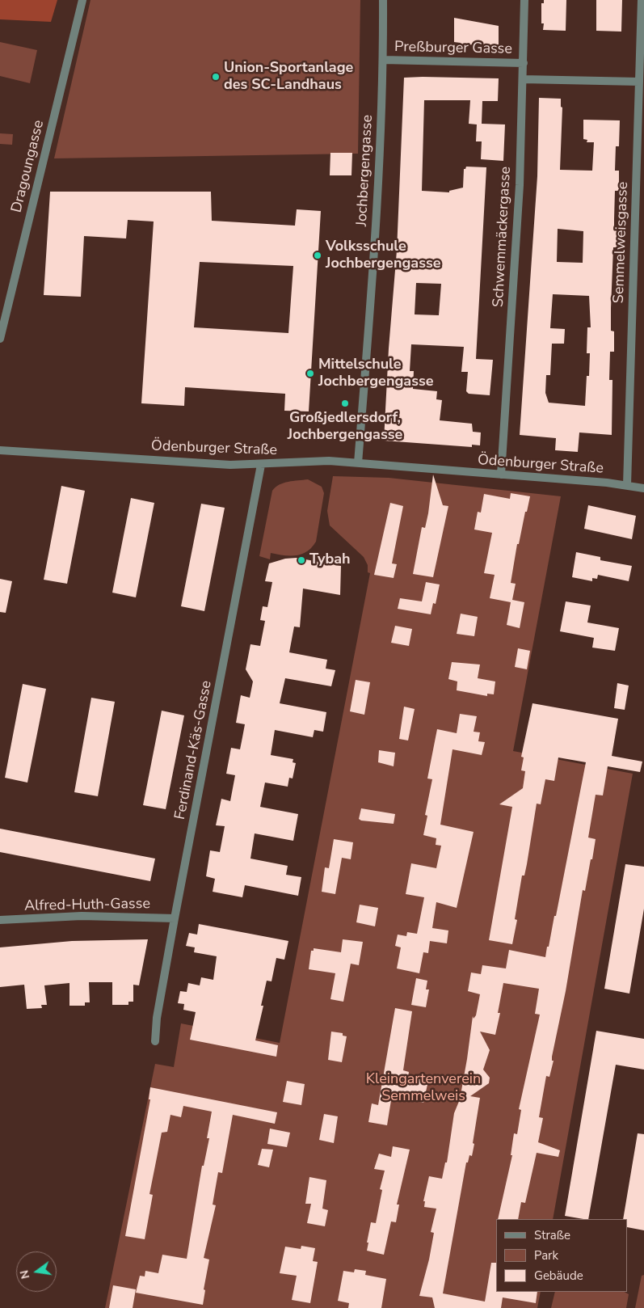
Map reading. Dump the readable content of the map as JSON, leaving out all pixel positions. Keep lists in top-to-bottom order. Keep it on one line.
{"streets":{"street":["Preßburger Gasse","Dragoungasse","Jochbergengasse","Schwemmäckergasse","Semmelweisgasse","Ödenburger Straße","Ferdinand-Käs-Gasse","Alfred-Huth-Gasse"]},"crossings":[["Preßburger Gasse","Jochbergengasse"],["Preßburger Gasse","Schwemmäckergasse"],["Jochbergengasse","Ödenburger Straße"],["Schwemmäckergasse","Ödenburger Straße"],["Semmelweisgasse","Ödenburger Straße"],["Ödenburger Straße","Ferdinand-Käs-Gasse"],["Ferdinand-Käs-Gasse","Alfred-Huth-Gasse"]],"parks":["Kleingartenverein Semmelweis"],"places":["Union-Sportanlage des SC-Landhaus","Volksschule Jochbergengasse","Mittelschule Jochbergengasse","Großjedlersdorf, Jochbergengasse","Tybah"],"legend":["Straße","Park","Gebäude"],"north":"left"}
